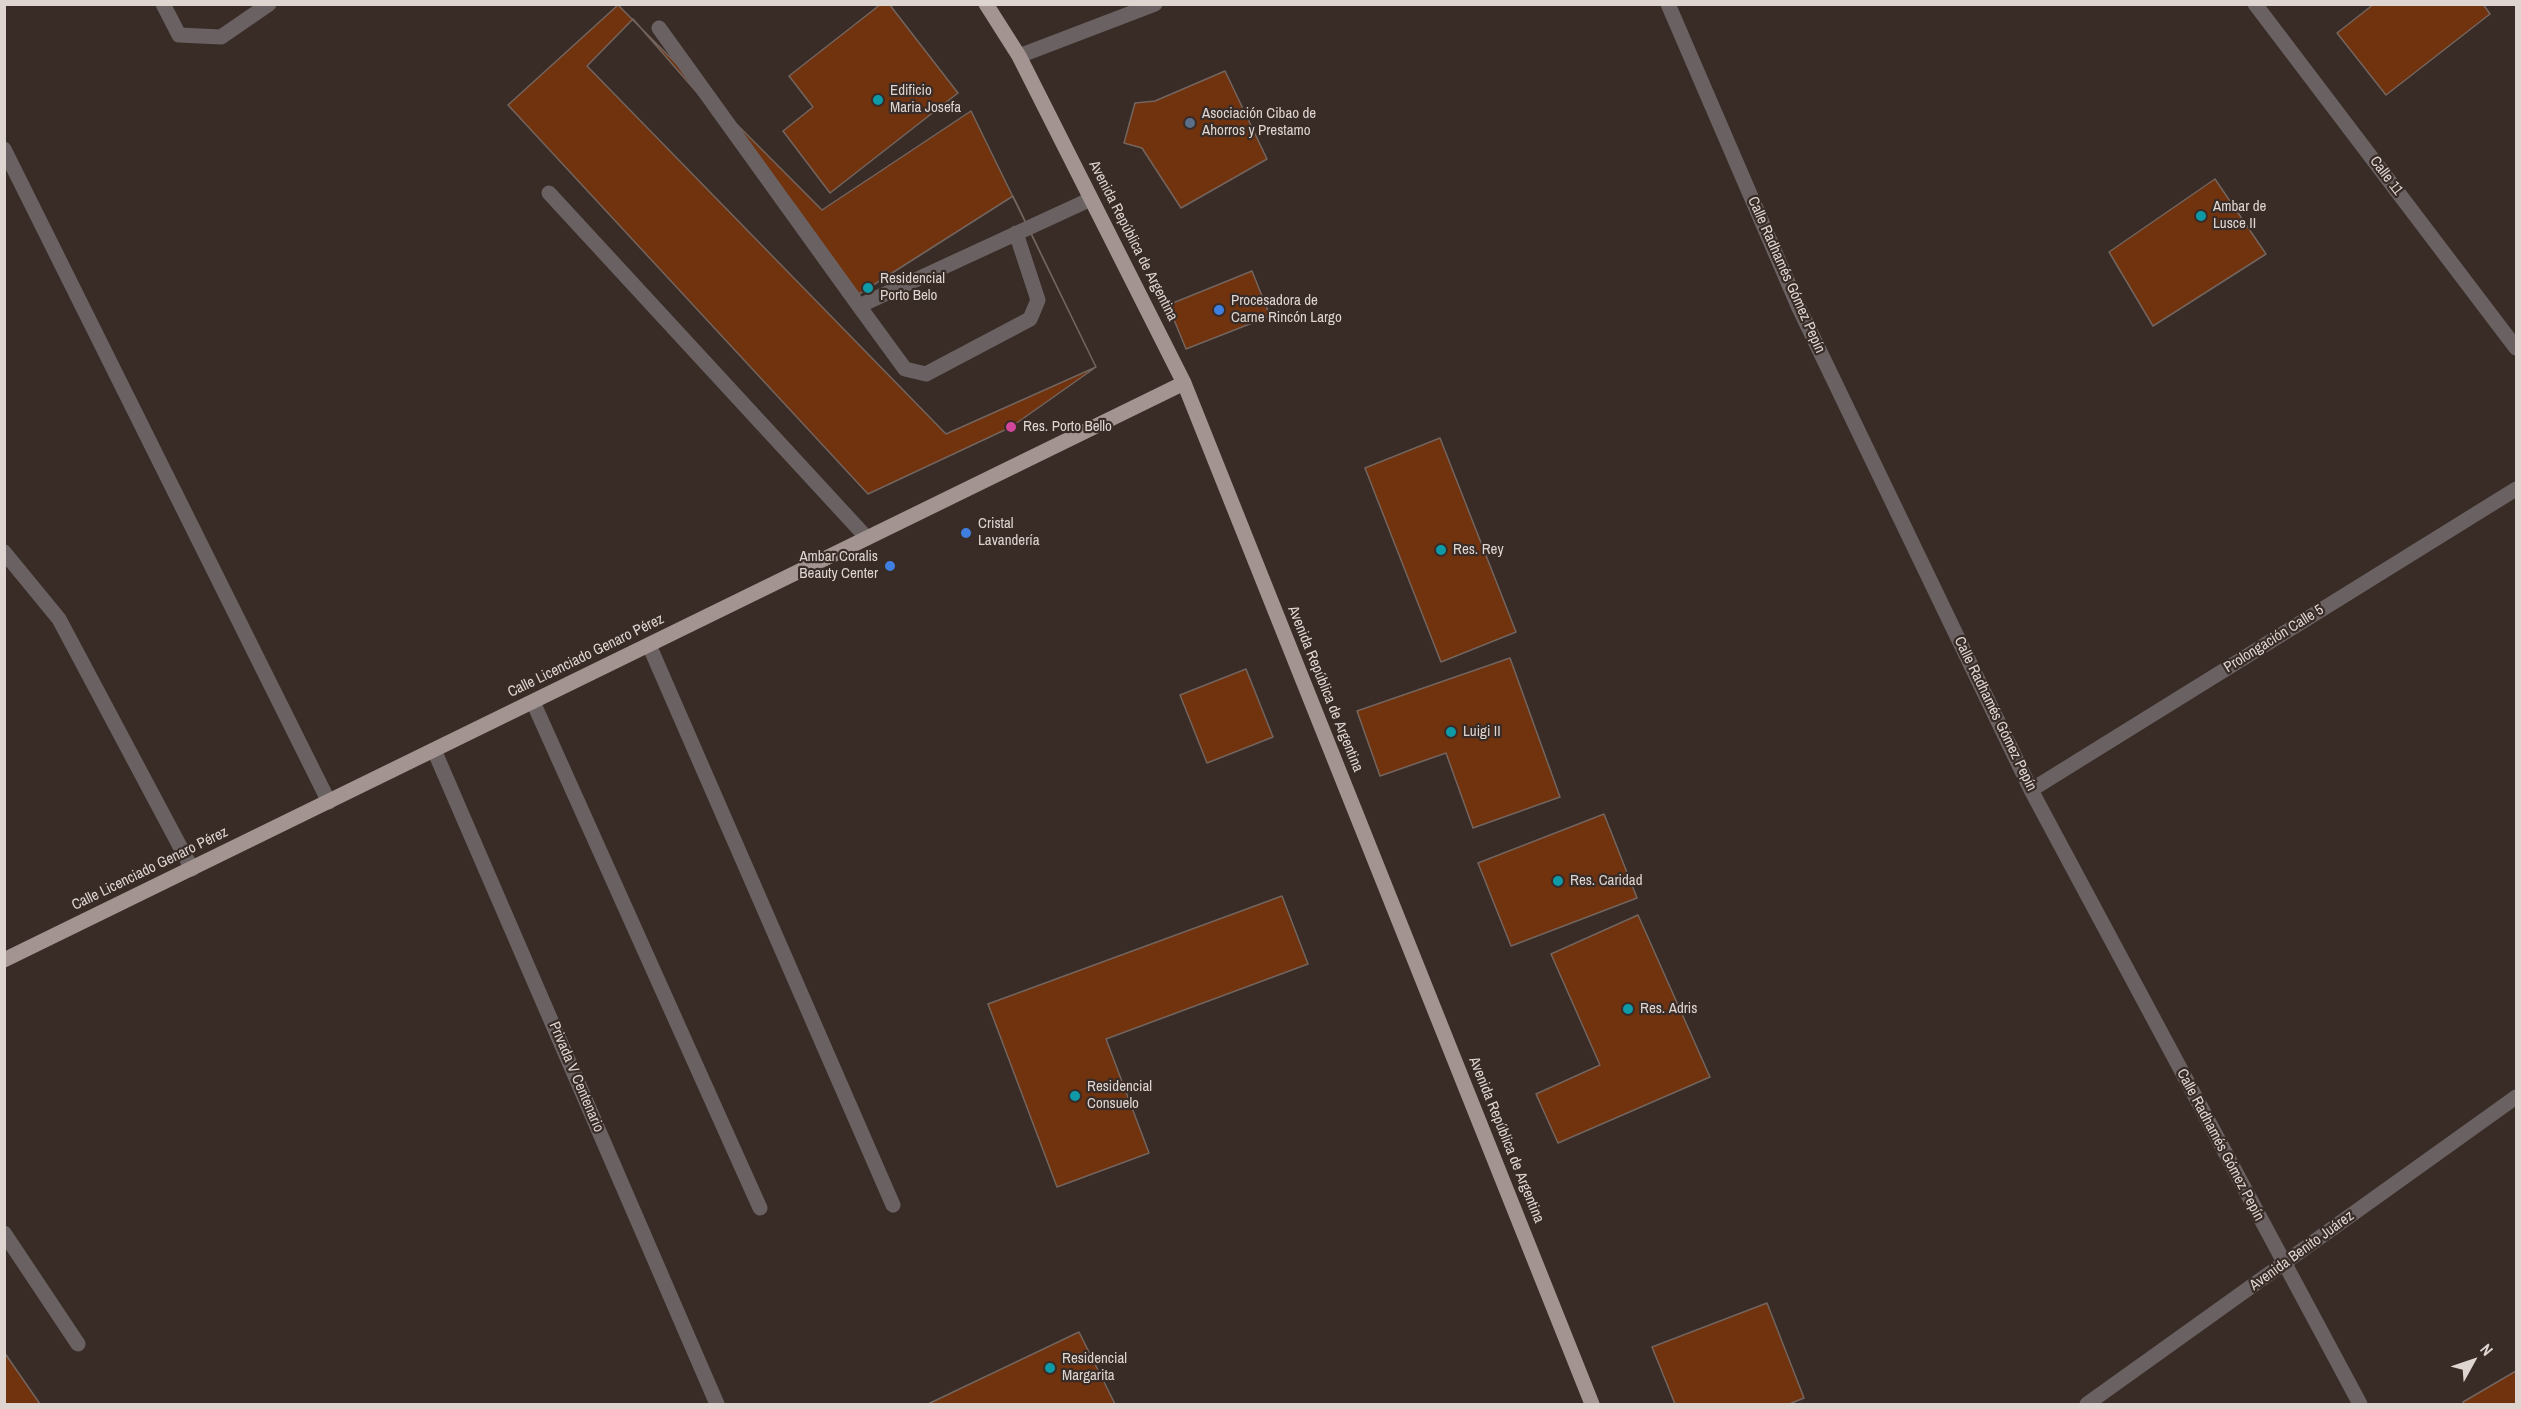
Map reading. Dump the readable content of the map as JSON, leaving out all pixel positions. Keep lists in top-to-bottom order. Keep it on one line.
{"streets":{"main road":["Avenida República de Argentina","Calle Licenciado Genaro Pérez"],"street":["Calle 11","Calle Radhamés Gómez Pepín","Prolongación Calle 5","Privada V Centenario","Avenida Benito Juárez"]},"crossings":[["Avenida República de Argentina","Calle Licenciado Genaro Pérez"],["Calle Radhamés Gómez Pepín","Prolongación Calle 5"],["Calle Radhamés Gómez Pepín","Avenida Benito Juárez"],["Calle Licenciado Genaro Pérez","Privada V Centenario"]],"places":["Edificio Maria Josefa","Asociación Cibao de Ahorros y Prestamo","Ambar de Lusce II","Residencial Porto Belo","Procesadora de Carne Rincón Largo","Res. Porto Bello","Cristal Lavandería","Res. Rey","Ambar Coralis Beauty Center","Luigi II","Res. Caridad","Res. Adris","Residencial Consuelo","Residencial Margarita"],"north":"top right"}
